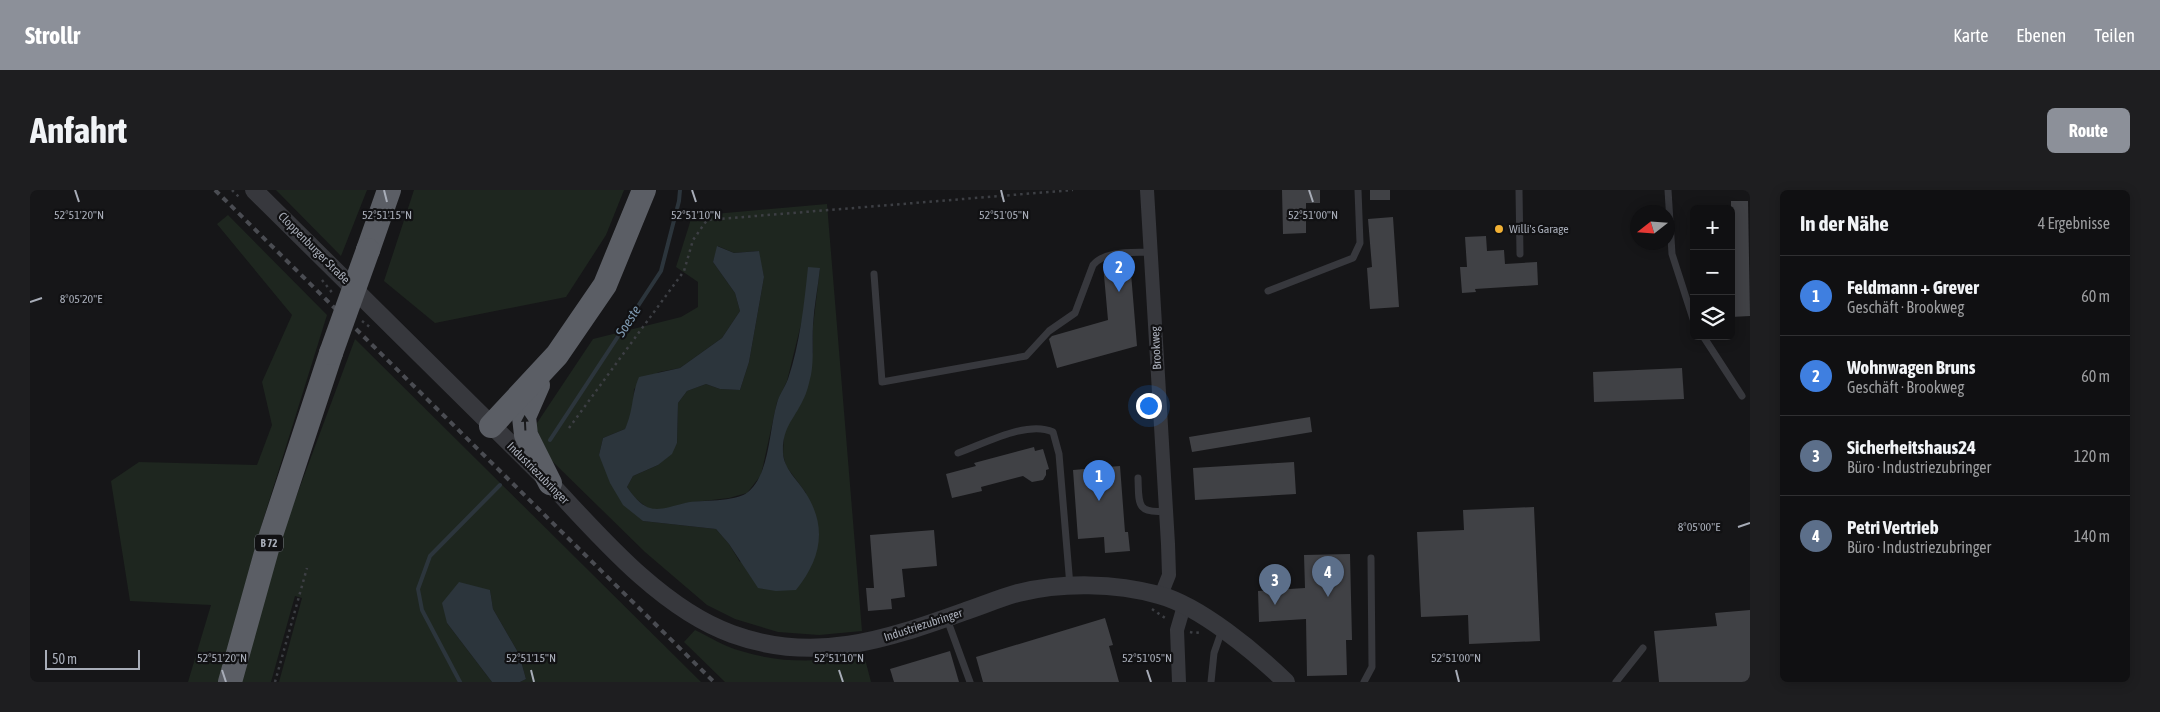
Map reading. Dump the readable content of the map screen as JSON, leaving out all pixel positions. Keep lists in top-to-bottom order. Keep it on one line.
{"streets":{"highway":["B 72"],"street":["Cloppenburger Straße","Brookweg","Industriezubringer"]},"crossings":[["Cloppenburger Straße","Industriezubringer"],["Brookweg","Industriezubringer"]],"water":["Soeste"],"places":["Willi's Garage"],"scale_bar":"50 m","north":"left","page":{"header":"Strollr","nav":["Karte","Ebenen","Teilen"],"buttons":"Route","title":"Anfahrt","heading":["In der Nähe","4 Ergebnisse"],"map_buttons":["+","−"],"pins":["2","1","4","3"],"list":[{"mark":"1","name":"Feldmann + Grever","note":"Geschäft · Brookweg","value":"60 m"},{"mark":"2","name":"Wohnwagen Bruns","note":"Geschäft · Brookweg","value":"60 m"},{"mark":"3","name":"Sicherheitshaus24","note":"Büro · Industriezubringer","value":"120 m"},{"mark":"4","name":"Petri Vertrieb","note":"Büro · Industriezubringer","value":"140 m"}],"scale":"50 m"},"coordinates":["52°51'10\"N","52°51'00\"N","52°51'20\"N","52°51'15\"N","52°51'05\"N","8°05'20\"E","8°05'00\"E"]}
